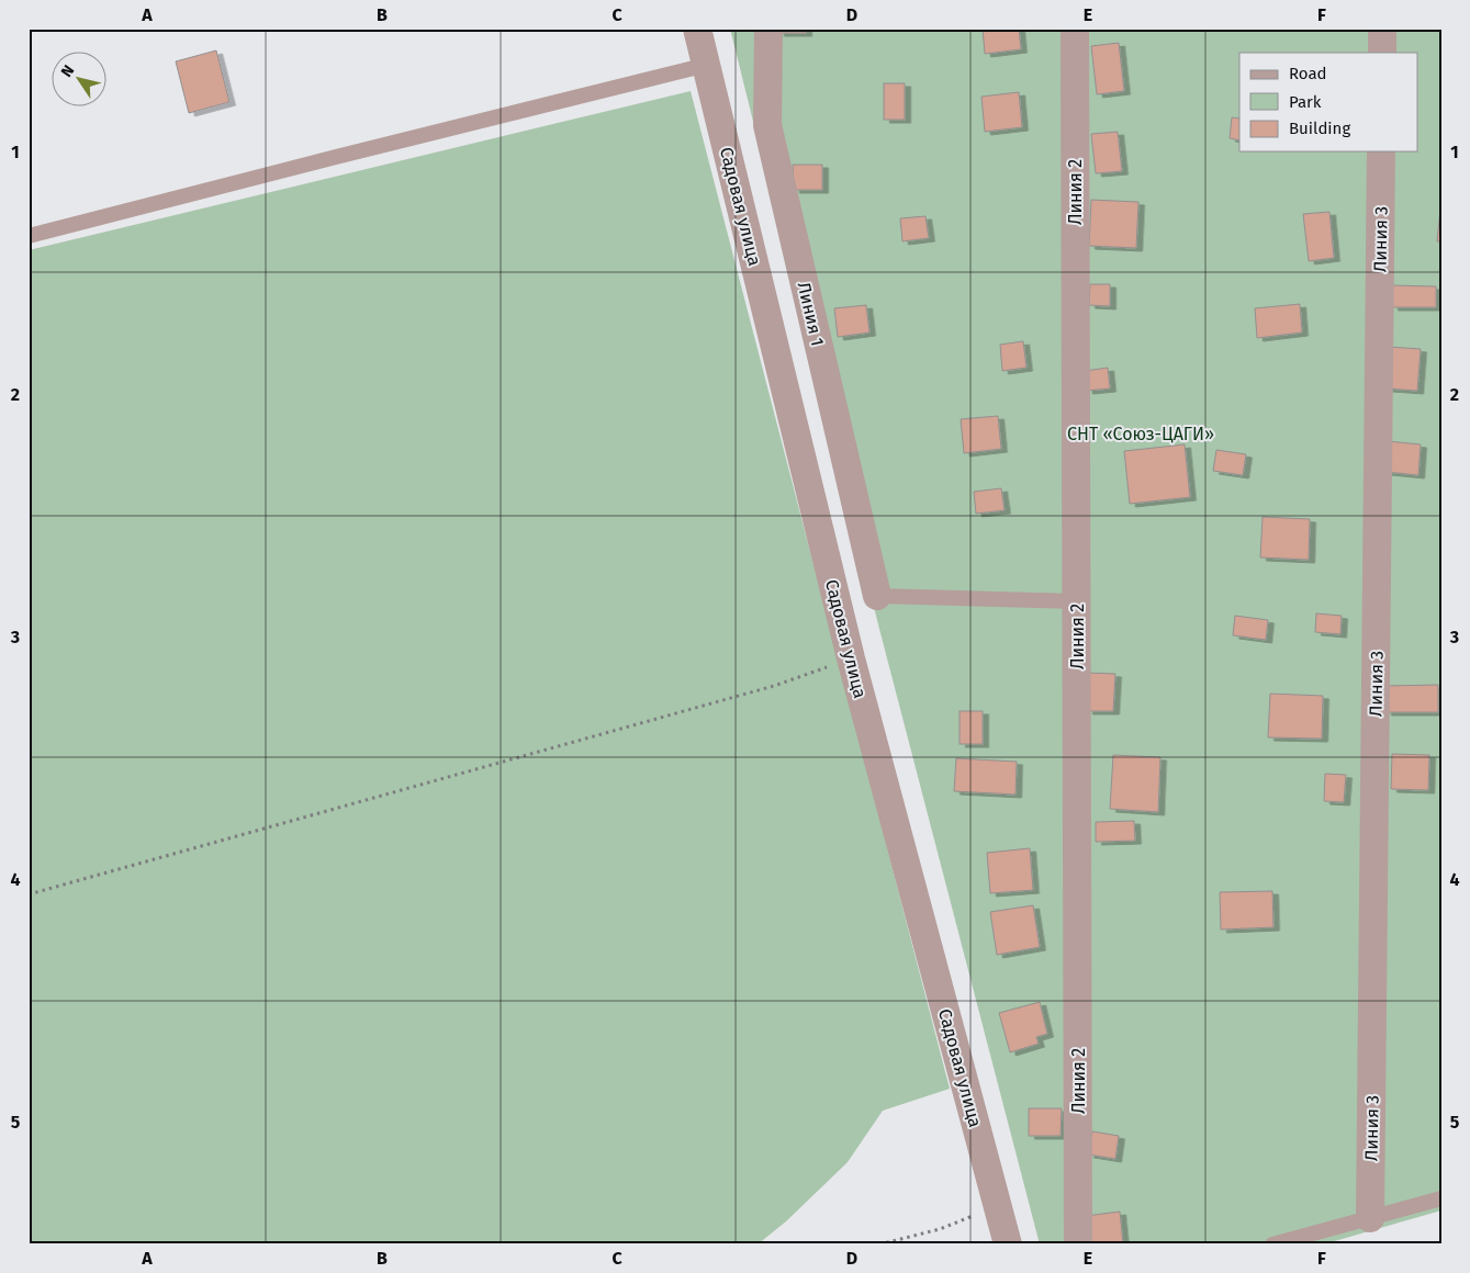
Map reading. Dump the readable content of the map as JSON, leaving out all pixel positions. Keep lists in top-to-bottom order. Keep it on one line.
{"streets":{"street":["Линия 2","Садовая улица","Линия 3","Линия 1"]},"parks":["СНТ «Союз-ЦАГИ»"],"legend":["Road","Park","Building"],"north":"top left","grid":{"columns":["A","B","C","D","E","F"],"rows":["1","2","3","4","5"]}}
